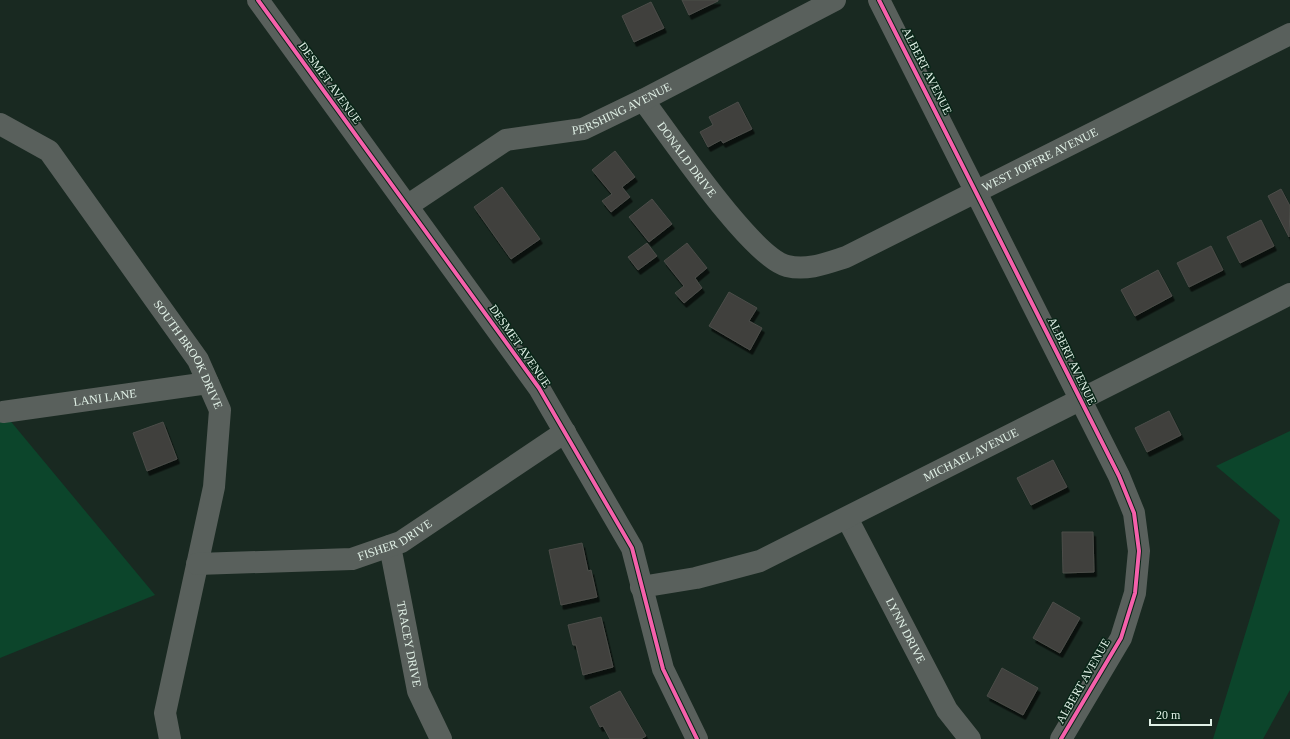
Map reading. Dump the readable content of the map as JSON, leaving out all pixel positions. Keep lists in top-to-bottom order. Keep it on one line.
{"streets":{"street":["ALBERT AVENUE","DESMET AVENUE","PERSHING AVENUE","WEST JOFFRE AVENUE","DONALD DRIVE","SOUTH BROOK DRIVE","LANI LANE","MICHAEL AVENUE","FISHER DRIVE","LYNN DRIVE","TRACEY DRIVE"]},"crossings":[["ALBERT AVENUE","WEST JOFFRE AVENUE"],["ALBERT AVENUE","MICHAEL AVENUE"],["DESMET AVENUE","PERSHING AVENUE"],["DESMET AVENUE","MICHAEL AVENUE"],["DESMET AVENUE","FISHER DRIVE"],["PERSHING AVENUE","DONALD DRIVE"],["WEST JOFFRE AVENUE","DONALD DRIVE"],["SOUTH BROOK DRIVE","LANI LANE"],["SOUTH BROOK DRIVE","FISHER DRIVE"],["MICHAEL AVENUE","LYNN DRIVE"],["FISHER DRIVE","TRACEY DRIVE"]],"scale_bar":"20 m"}
